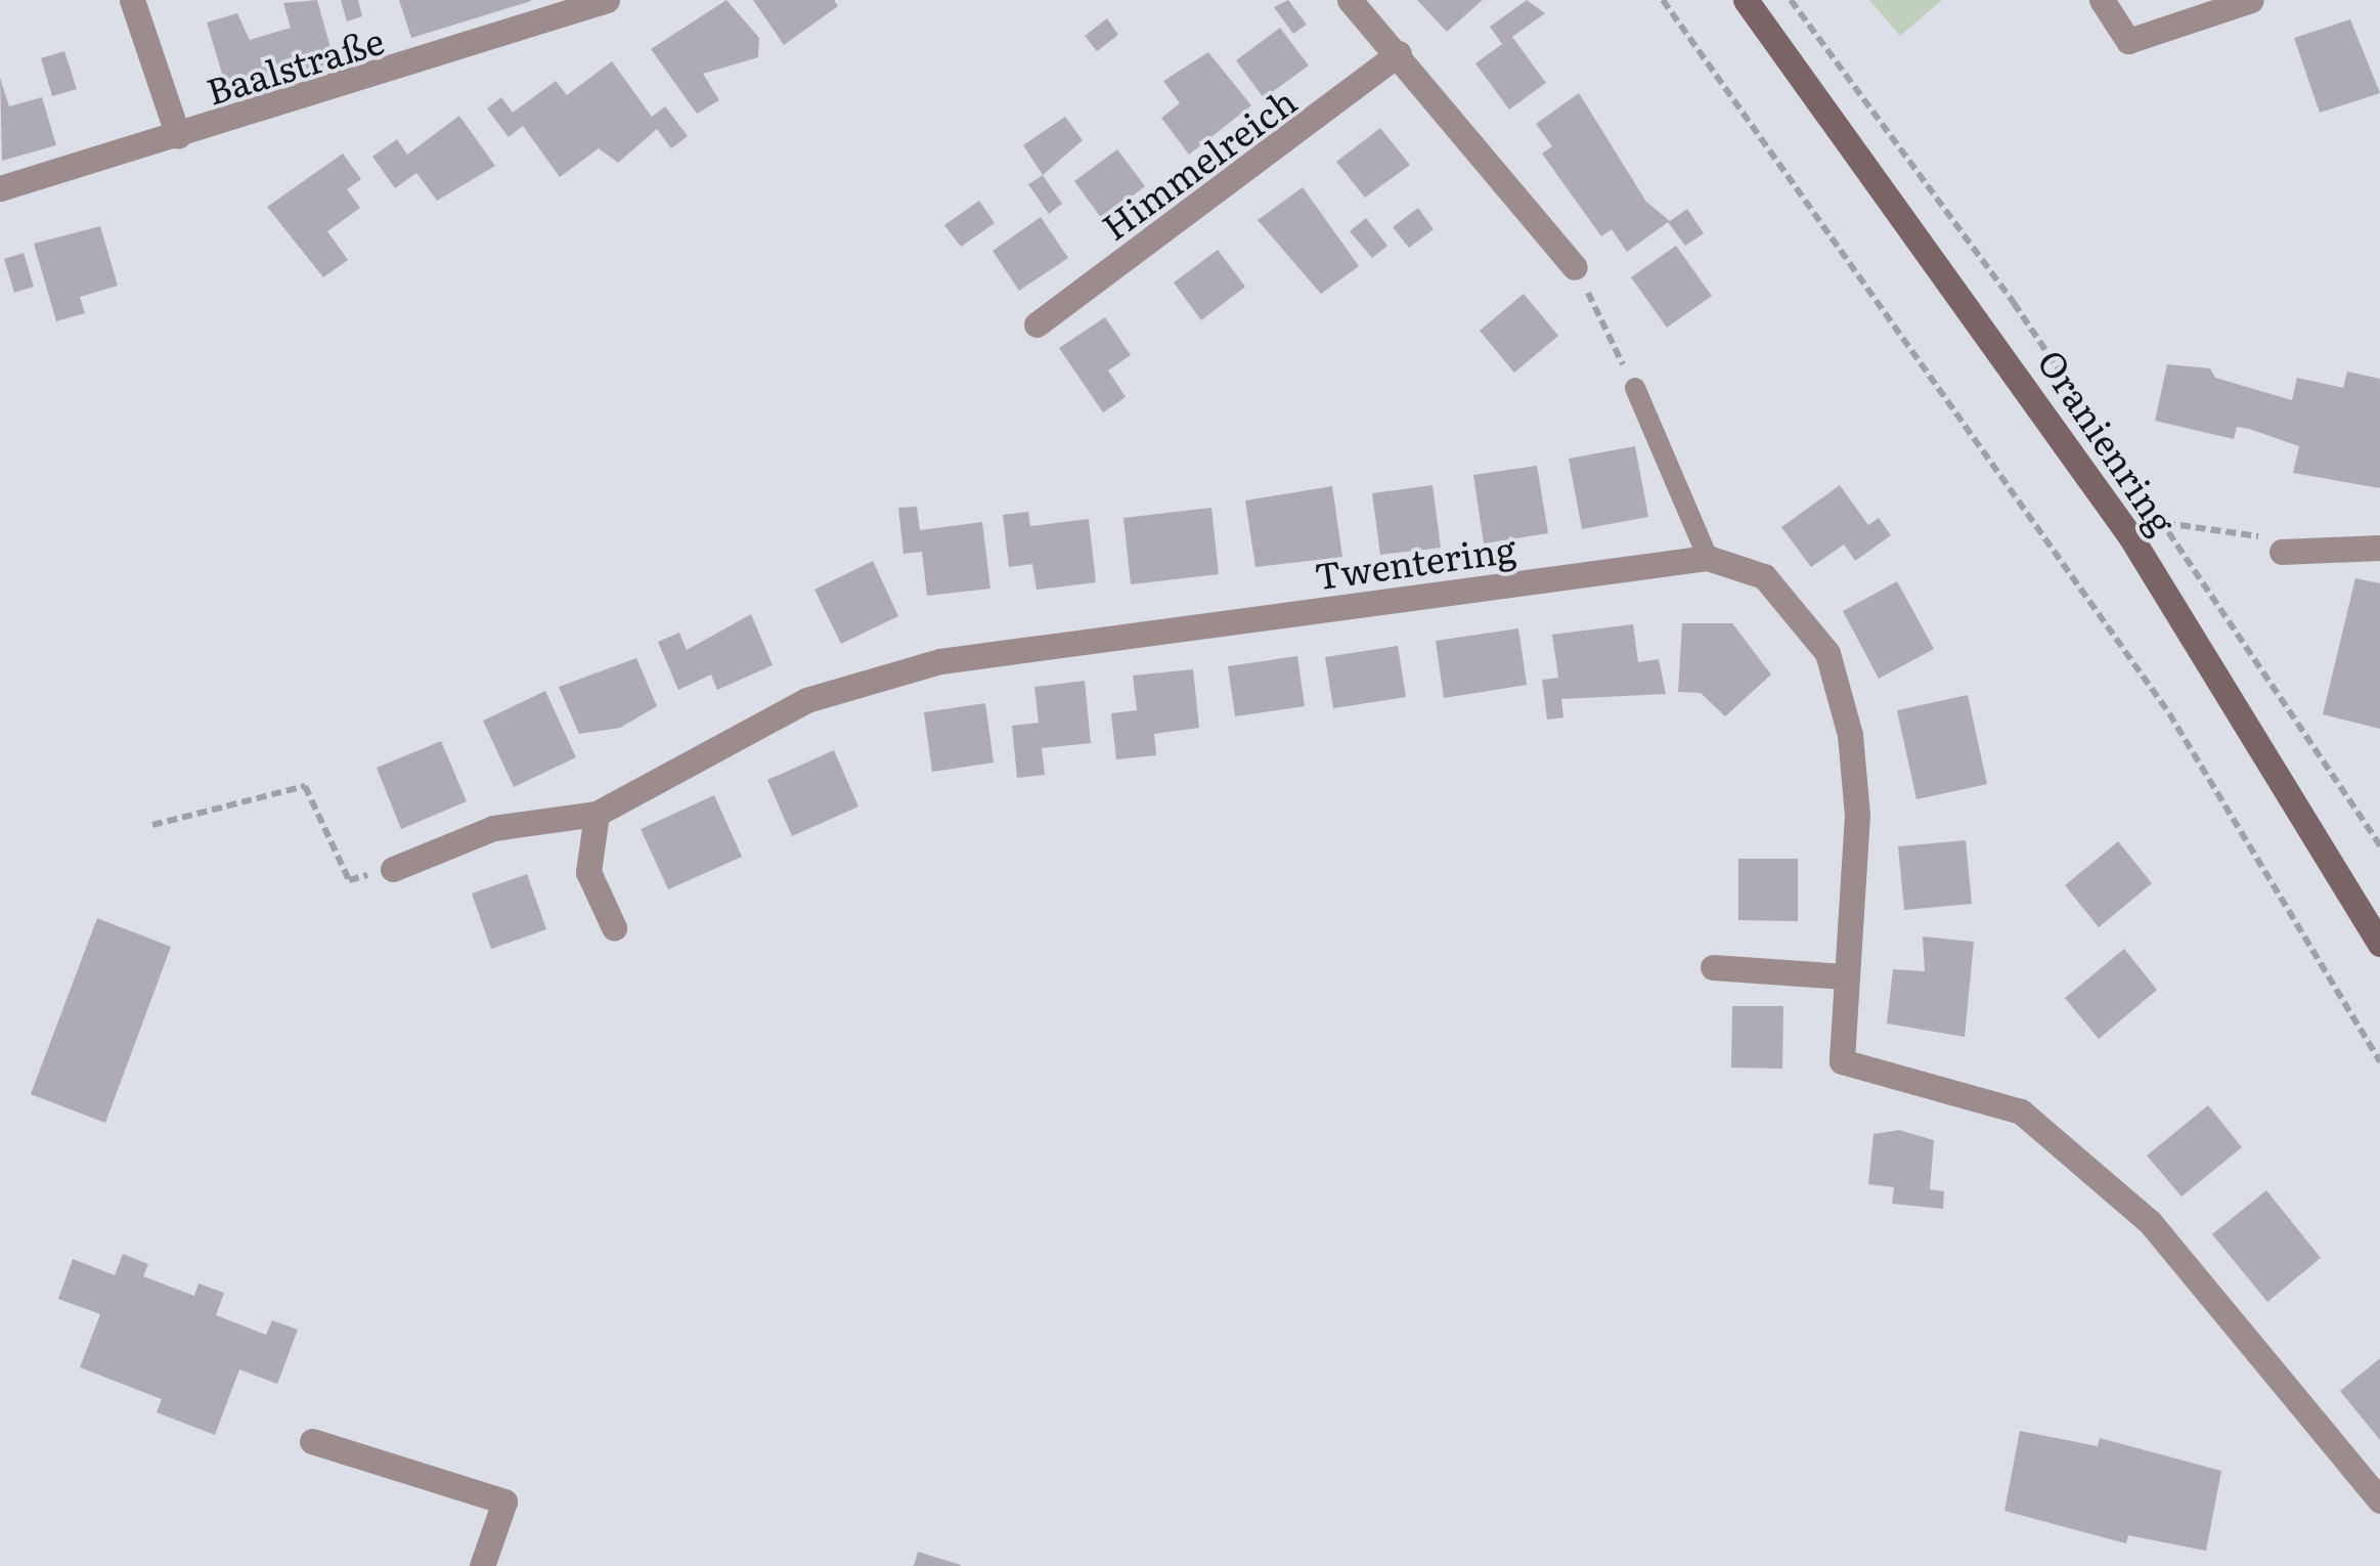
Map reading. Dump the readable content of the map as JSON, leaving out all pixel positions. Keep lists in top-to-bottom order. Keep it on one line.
{"streets":{"street":["Baalstraße","Himmelreich","Oranienring","Twentering"]}}
